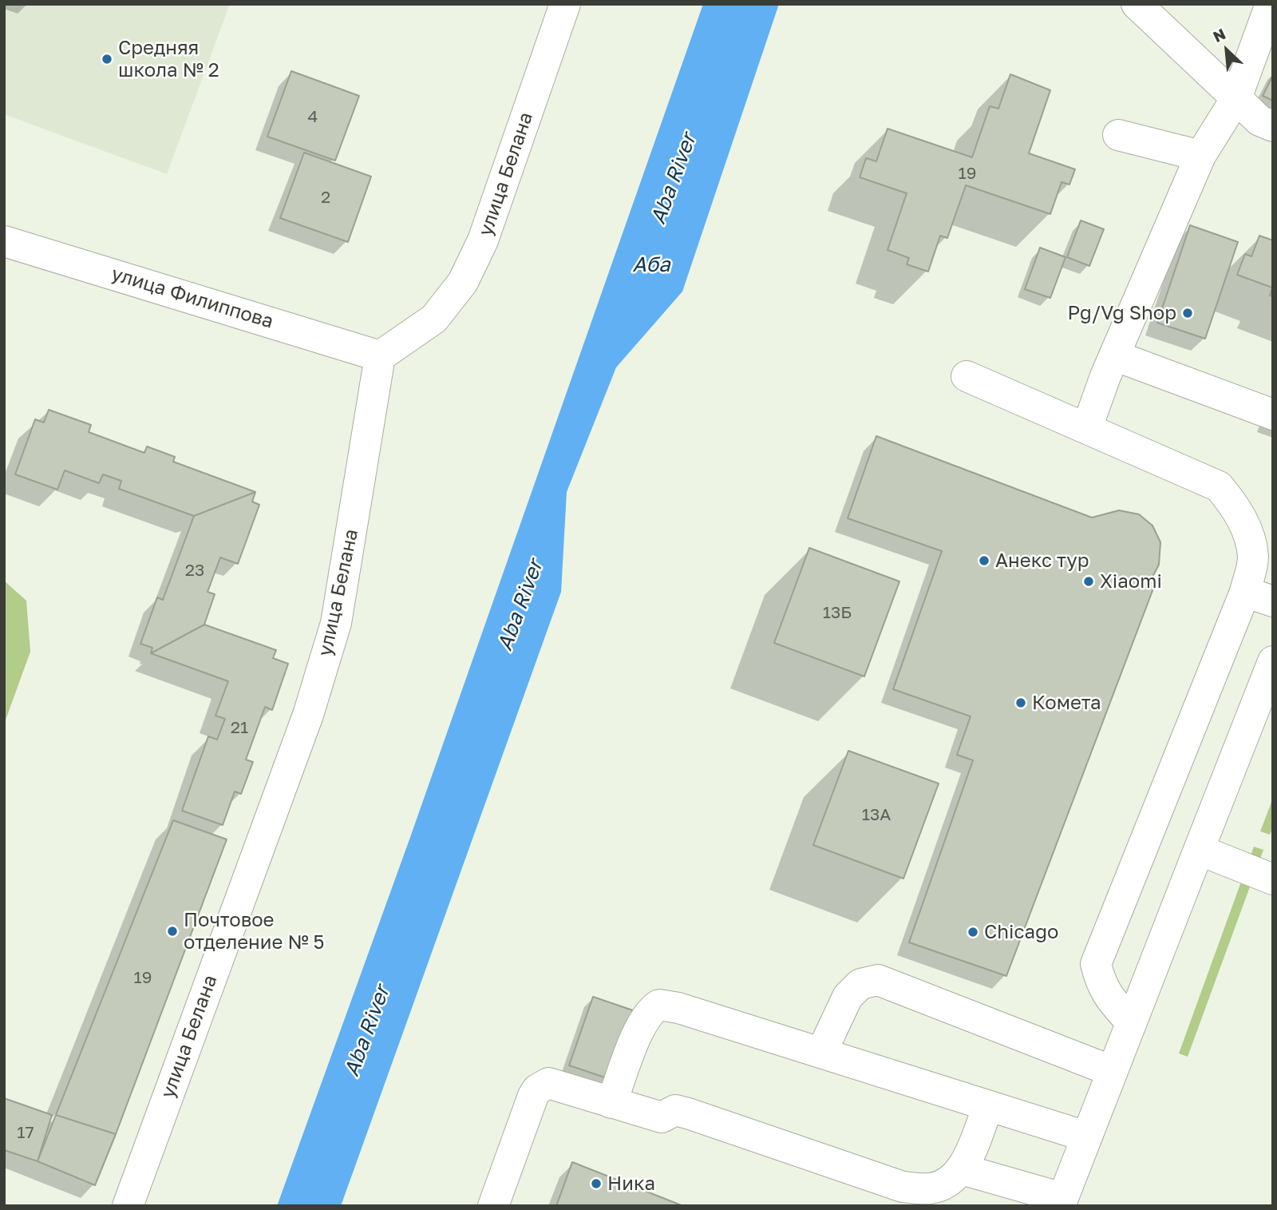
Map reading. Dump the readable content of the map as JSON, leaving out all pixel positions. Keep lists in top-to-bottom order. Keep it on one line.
{"streets":{"street":["улица Белана","улица Филиппова"]},"crossings":[["улица Белана","улица Филиппова"]],"water":["Aba River","Аба"],"places":["Средняя школа № 2","Pg/Vg Shop","Анекс тур","Xiaomi","Комета","Почтовое отделение № 5","Chicago","Ника"],"house_numbers":["4","19","2","23","13Б","21","13А","19","17"],"north":"top left"}
